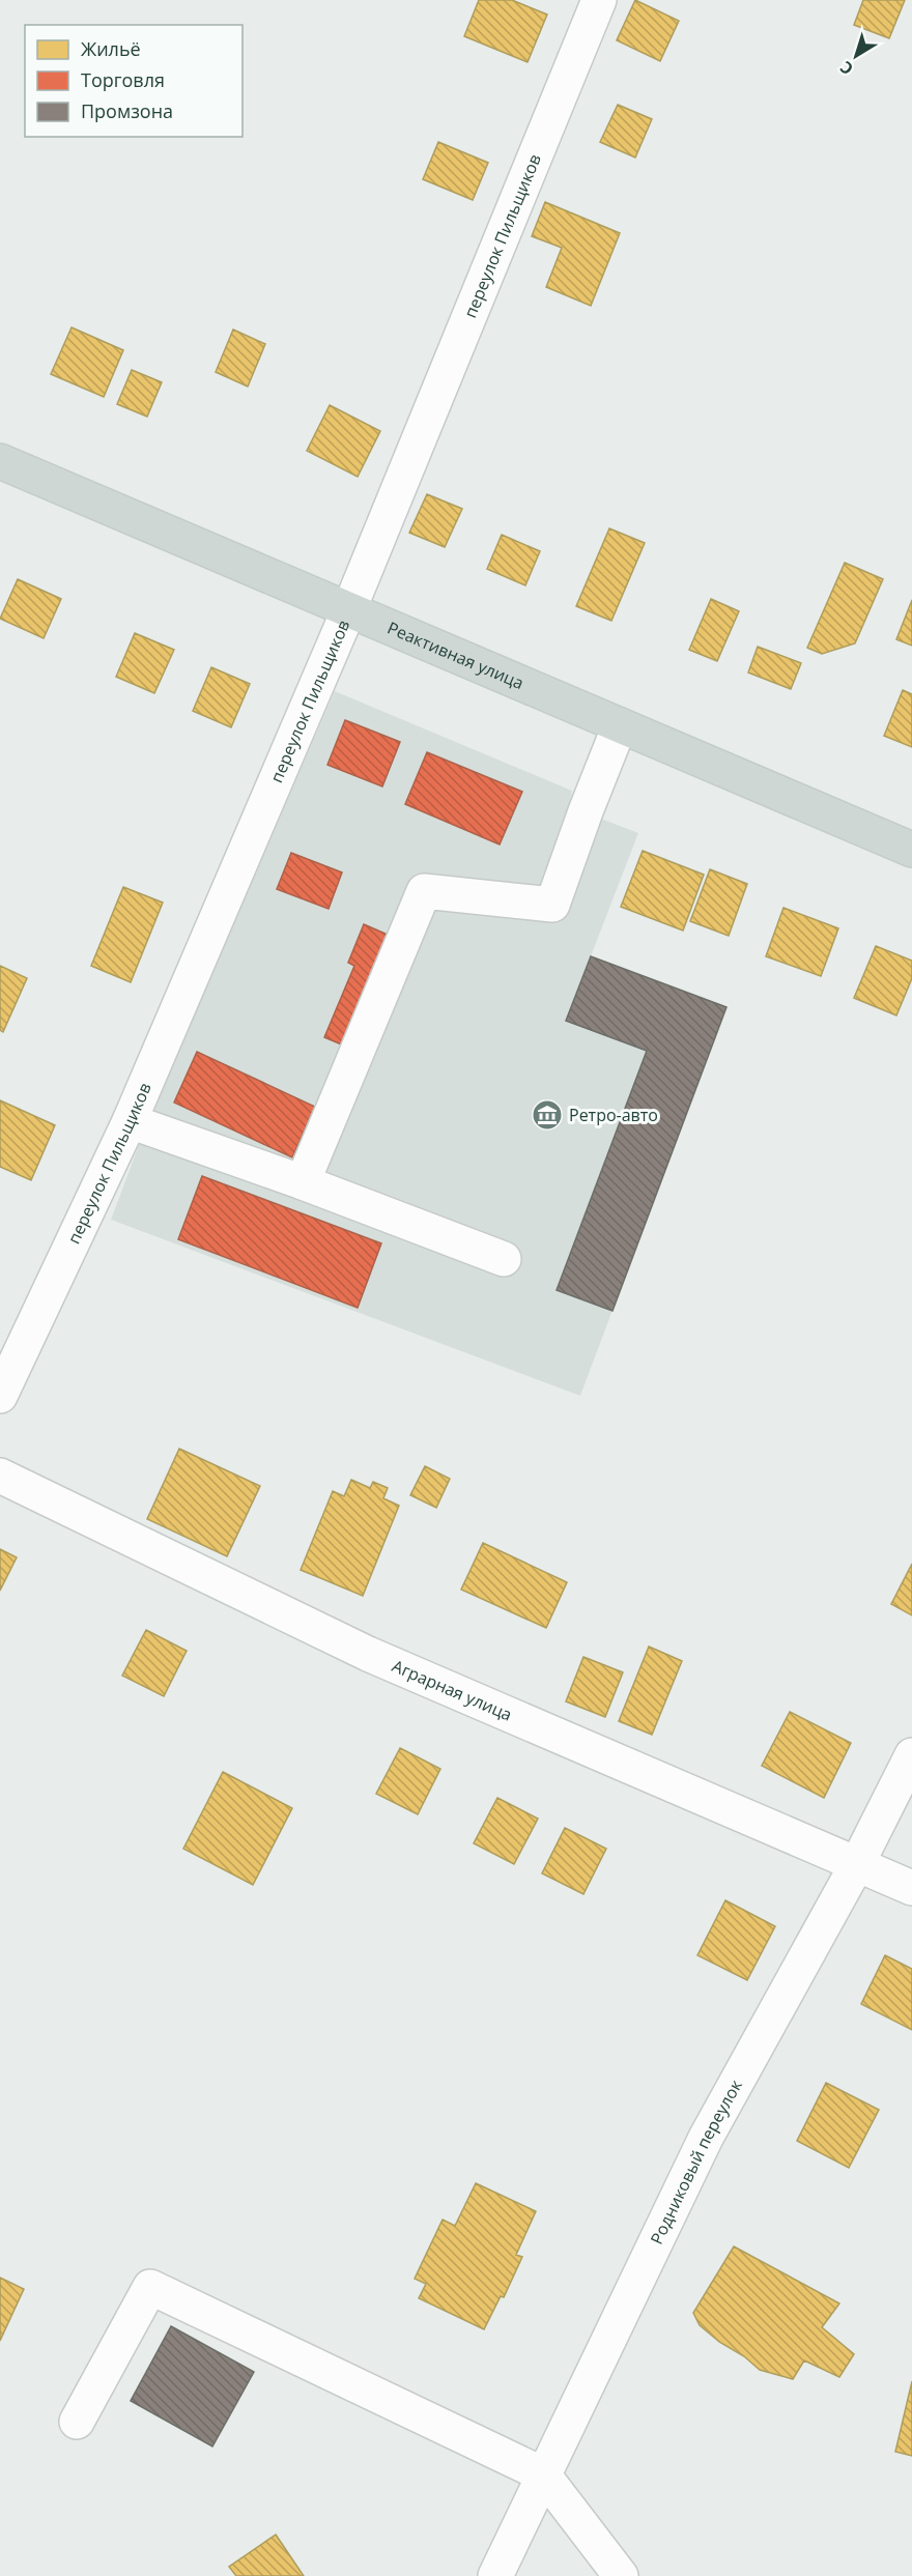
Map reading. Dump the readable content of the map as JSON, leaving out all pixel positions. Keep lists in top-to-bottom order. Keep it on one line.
{"streets":{"main road":["Реактивная улица"],"street":["переулок Пильщиков","Аграрная улица","Родниковый переулок"]},"crossings":[["переулок Пильщиков","Реактивная улица"],["Аграрная улица","Родниковый переулок"]],"places":{"museum":["Ретро-авто"]},"legend":["Жильё","Торговля","Промзона"],"north":"bottom left"}
